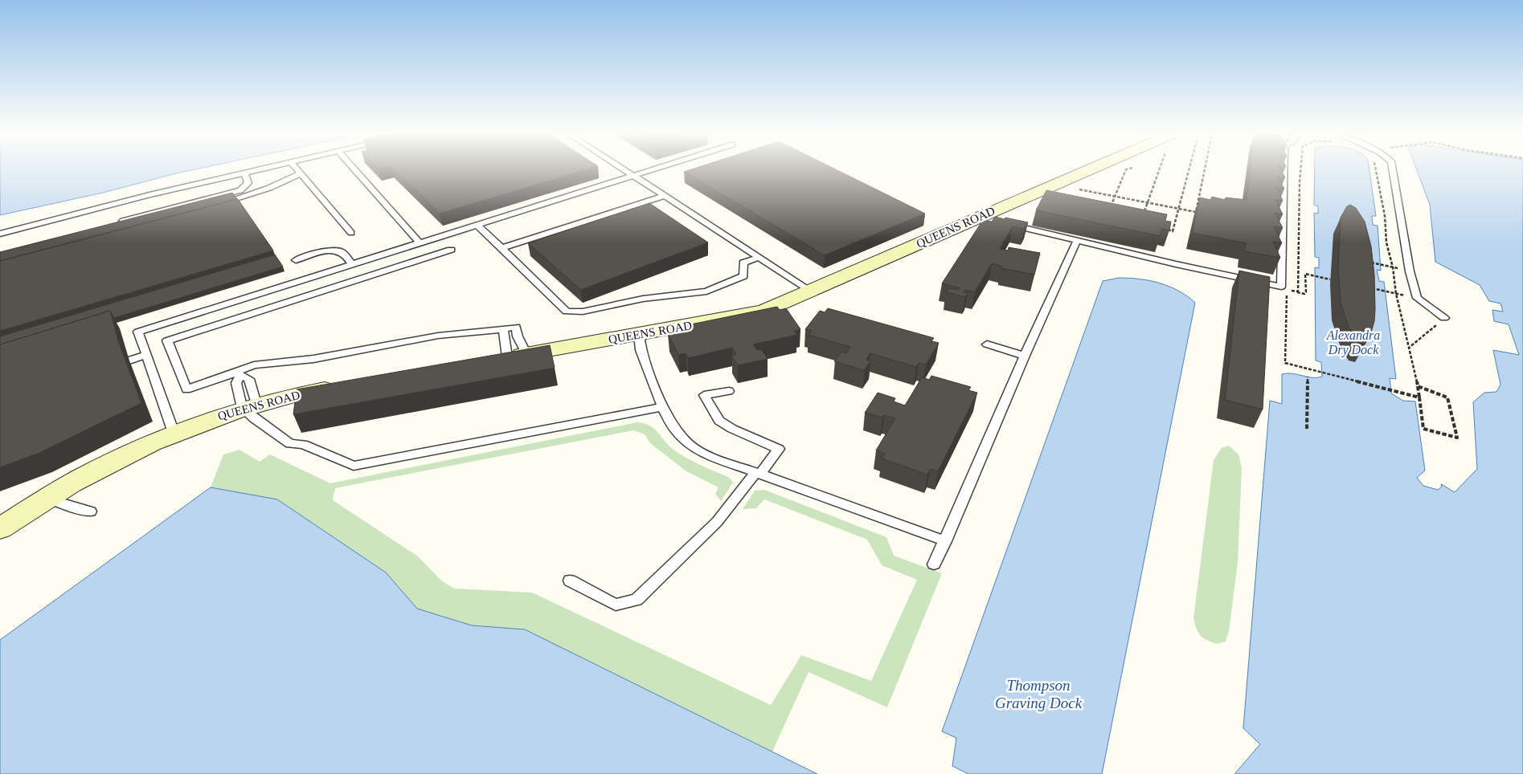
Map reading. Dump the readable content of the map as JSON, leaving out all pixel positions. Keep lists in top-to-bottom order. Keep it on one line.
{"streets":{"street":["QUEENS ROAD"]},"water":["Alexandra Dry Dock","Thompson Graving Dock"]}
